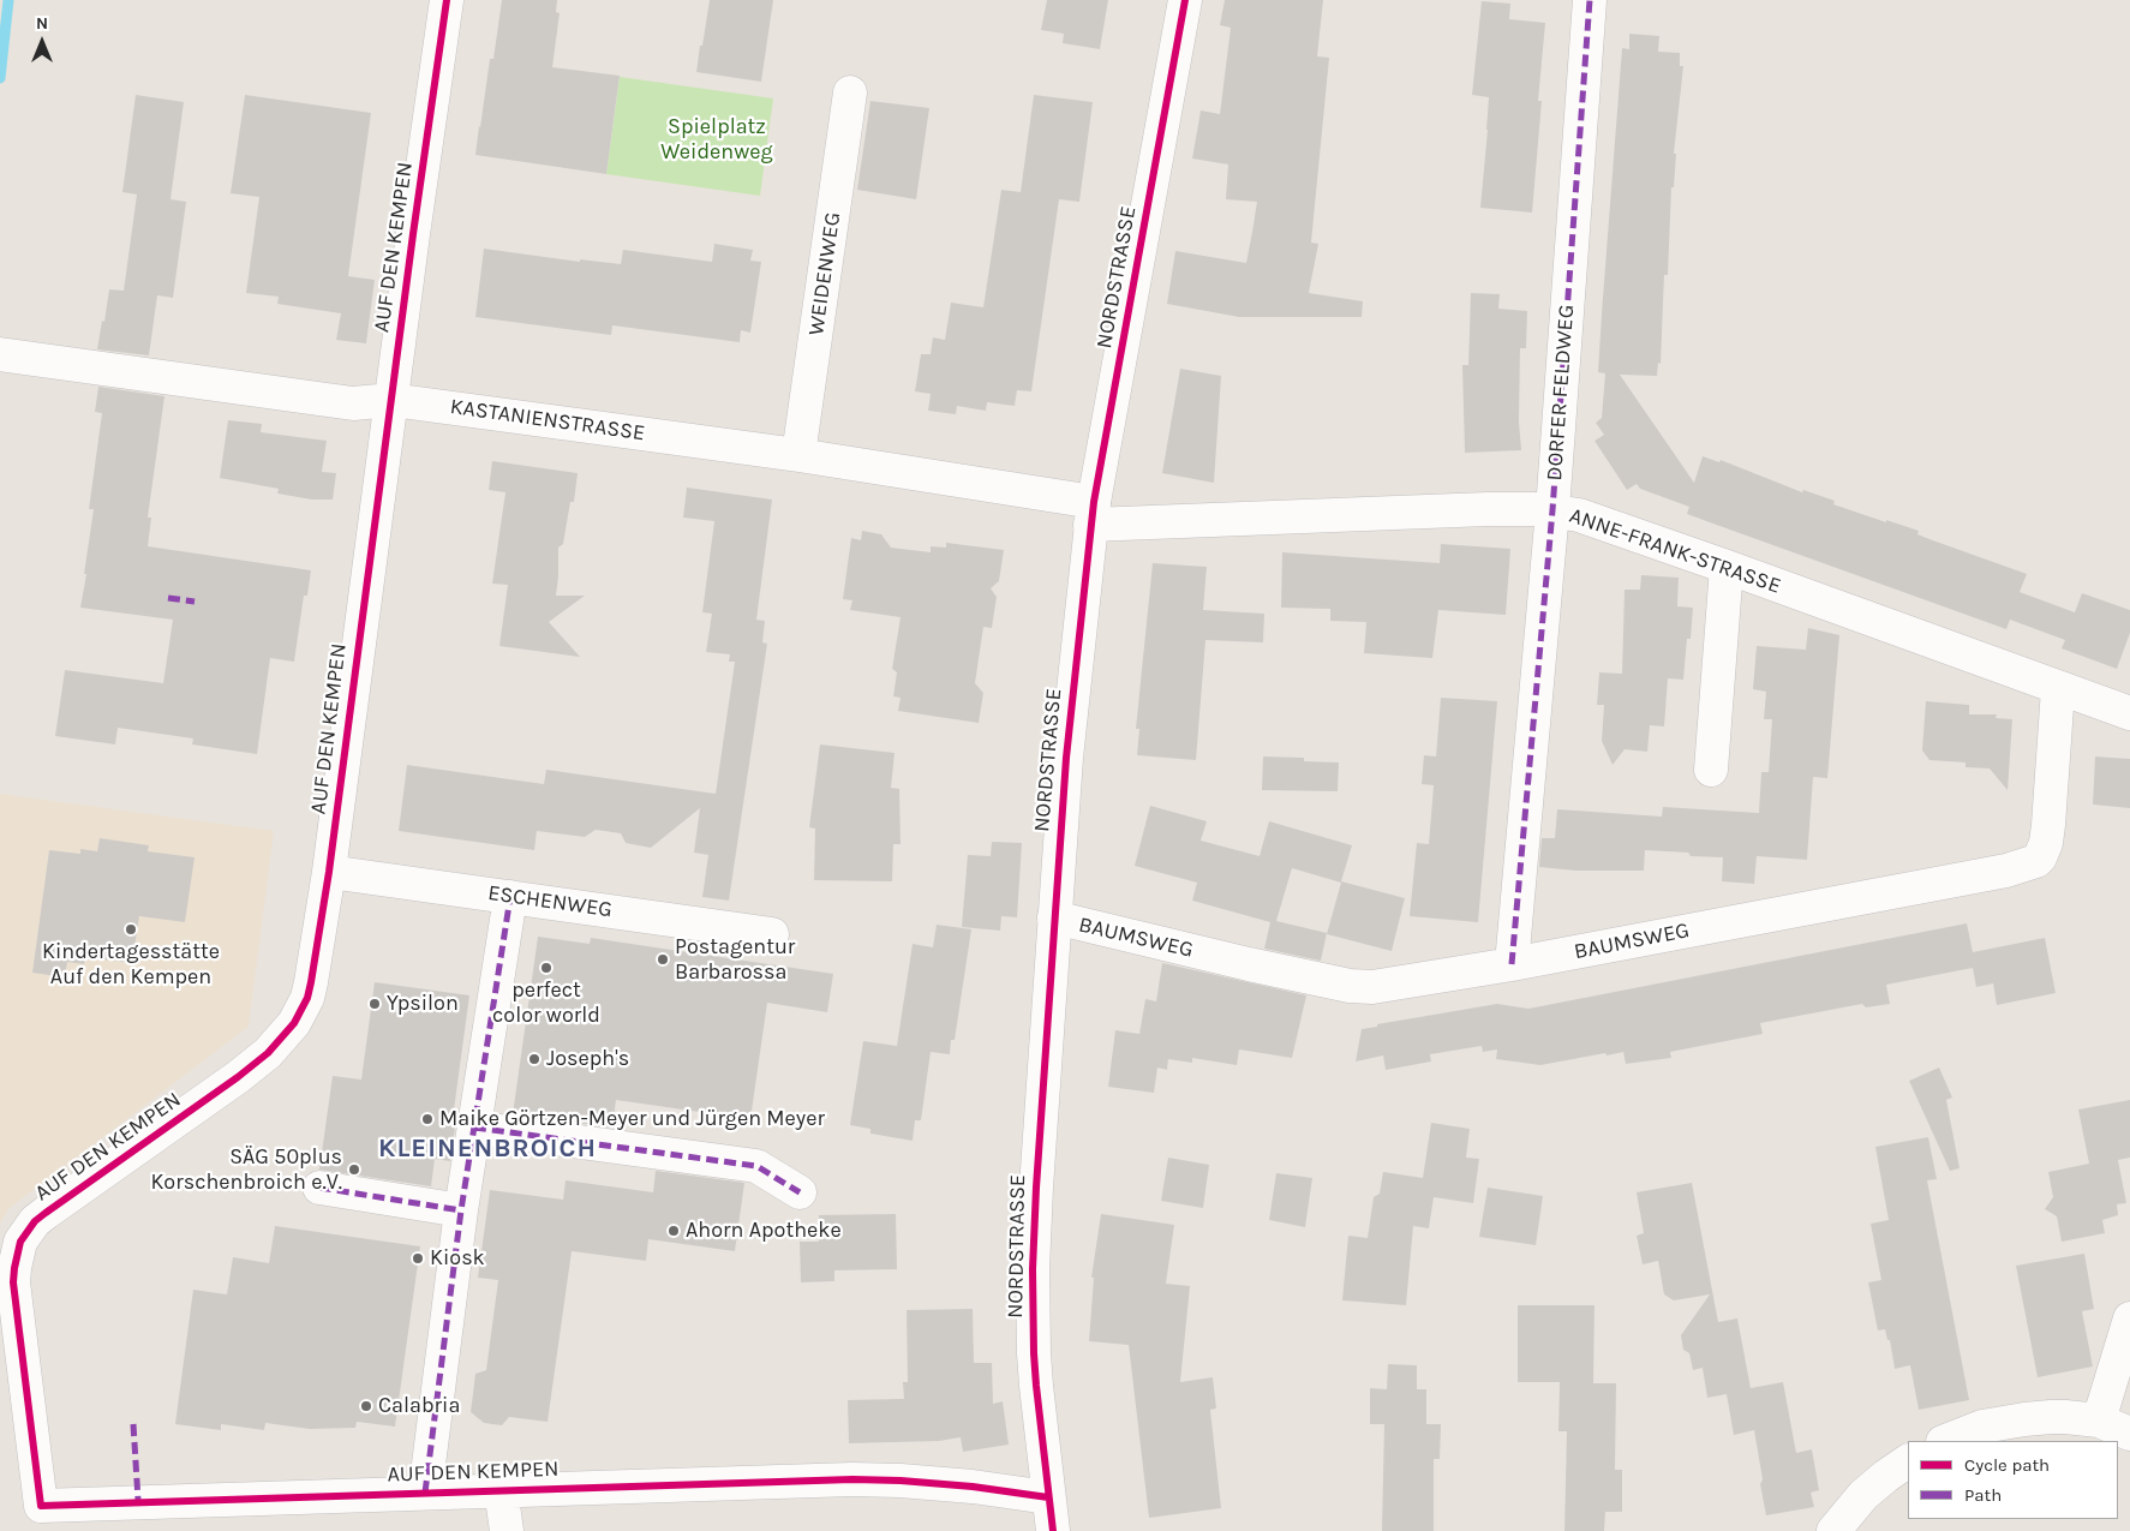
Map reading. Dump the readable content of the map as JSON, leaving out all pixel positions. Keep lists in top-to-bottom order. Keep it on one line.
{"streets":{"street":["AUF DEN KEMPEN","WEIDENWEG","NORDSTRASSE","DORFER FELDWEG","KASTANIENSTRASSE","ANNE-FRANK-STRASSE","ESCHENWEG","BAUMSWEG"]},"crossings":[["AUF DEN KEMPEN","NORDSTRASSE"],["AUF DEN KEMPEN","KASTANIENSTRASSE"],["AUF DEN KEMPEN","ESCHENWEG"],["WEIDENWEG","KASTANIENSTRASSE"],["NORDSTRASSE","KASTANIENSTRASSE"],["NORDSTRASSE","ANNE-FRANK-STRASSE"],["NORDSTRASSE","BAUMSWEG"],["DORFER FELDWEG","ANNE-FRANK-STRASSE"],["DORFER FELDWEG","BAUMSWEG"],["KASTANIENSTRASSE","ANNE-FRANK-STRASSE"],["ANNE-FRANK-STRASSE","BAUMSWEG"]],"districts":["KLEINENBROICH"],"parks":["Spielplatz Weidenweg"],"places":["Kindertagesstätte Auf den Kempen","Postagentur Barbarossa","perfect color world","Ypsilon","Joseph's","Maike Görtzen-Meyer und Jürgen Meyer","SÄG 50plus Korschenbroich e.V.","Ahorn Apotheke","Kiosk","Calabria"],"legend":["Cycle path","Path"],"north":"top"}
